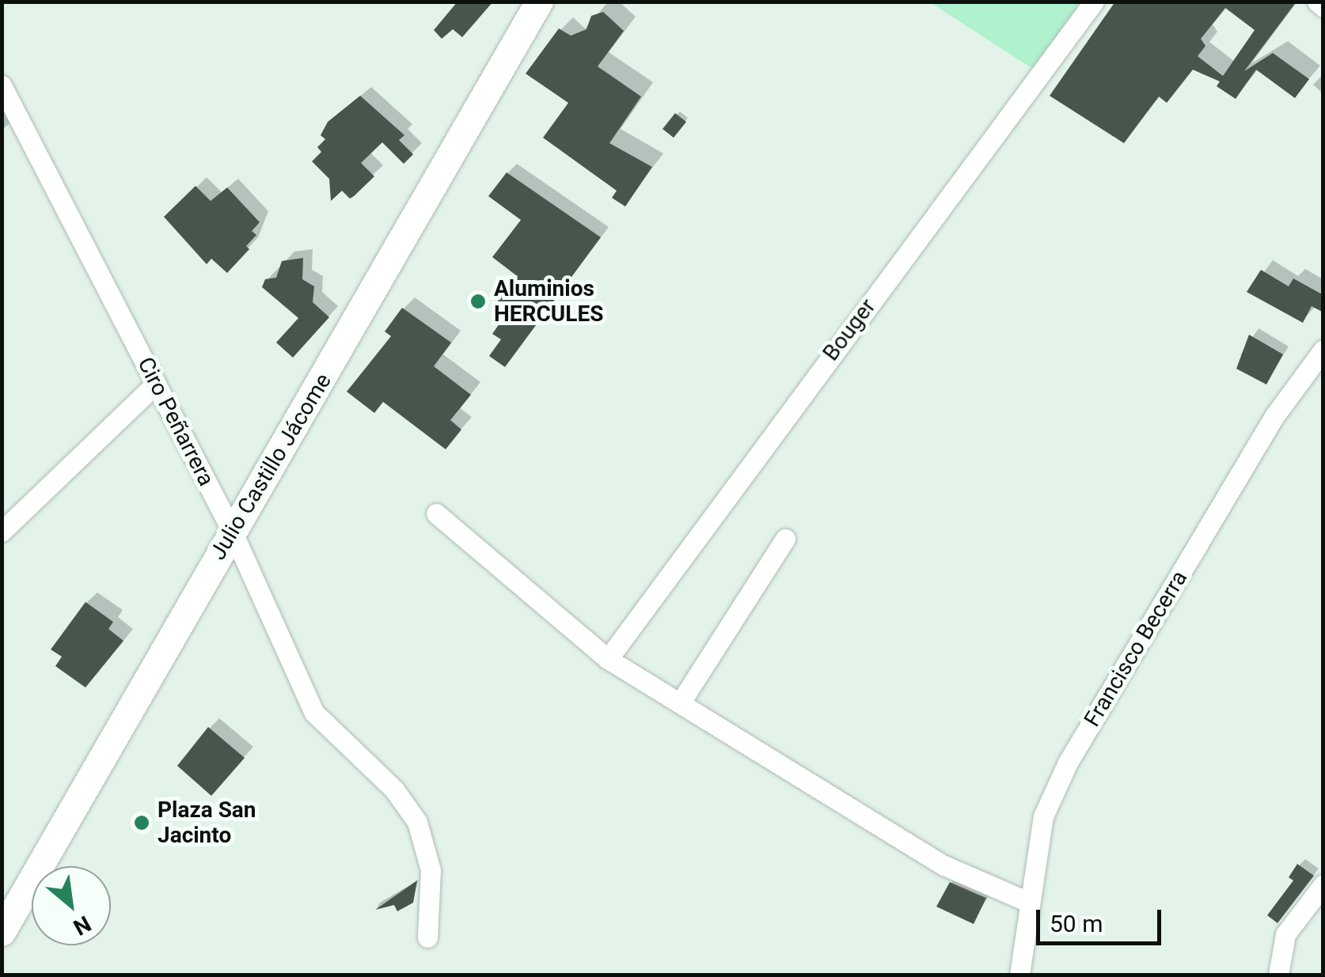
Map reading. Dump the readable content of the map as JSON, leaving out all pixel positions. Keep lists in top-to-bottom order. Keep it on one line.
{"streets":{"main road":["Julio Castillo Jácome"],"street":["Bouger","Ciro Peñarrera","Francisco Becerra"]},"crossings":[["Ciro Peñarrera","Julio Castillo Jácome"]],"places":["Aluminios HERCULES","Plaza San Jacinto"],"scale_bar":"50 m","north":"bottom right"}
